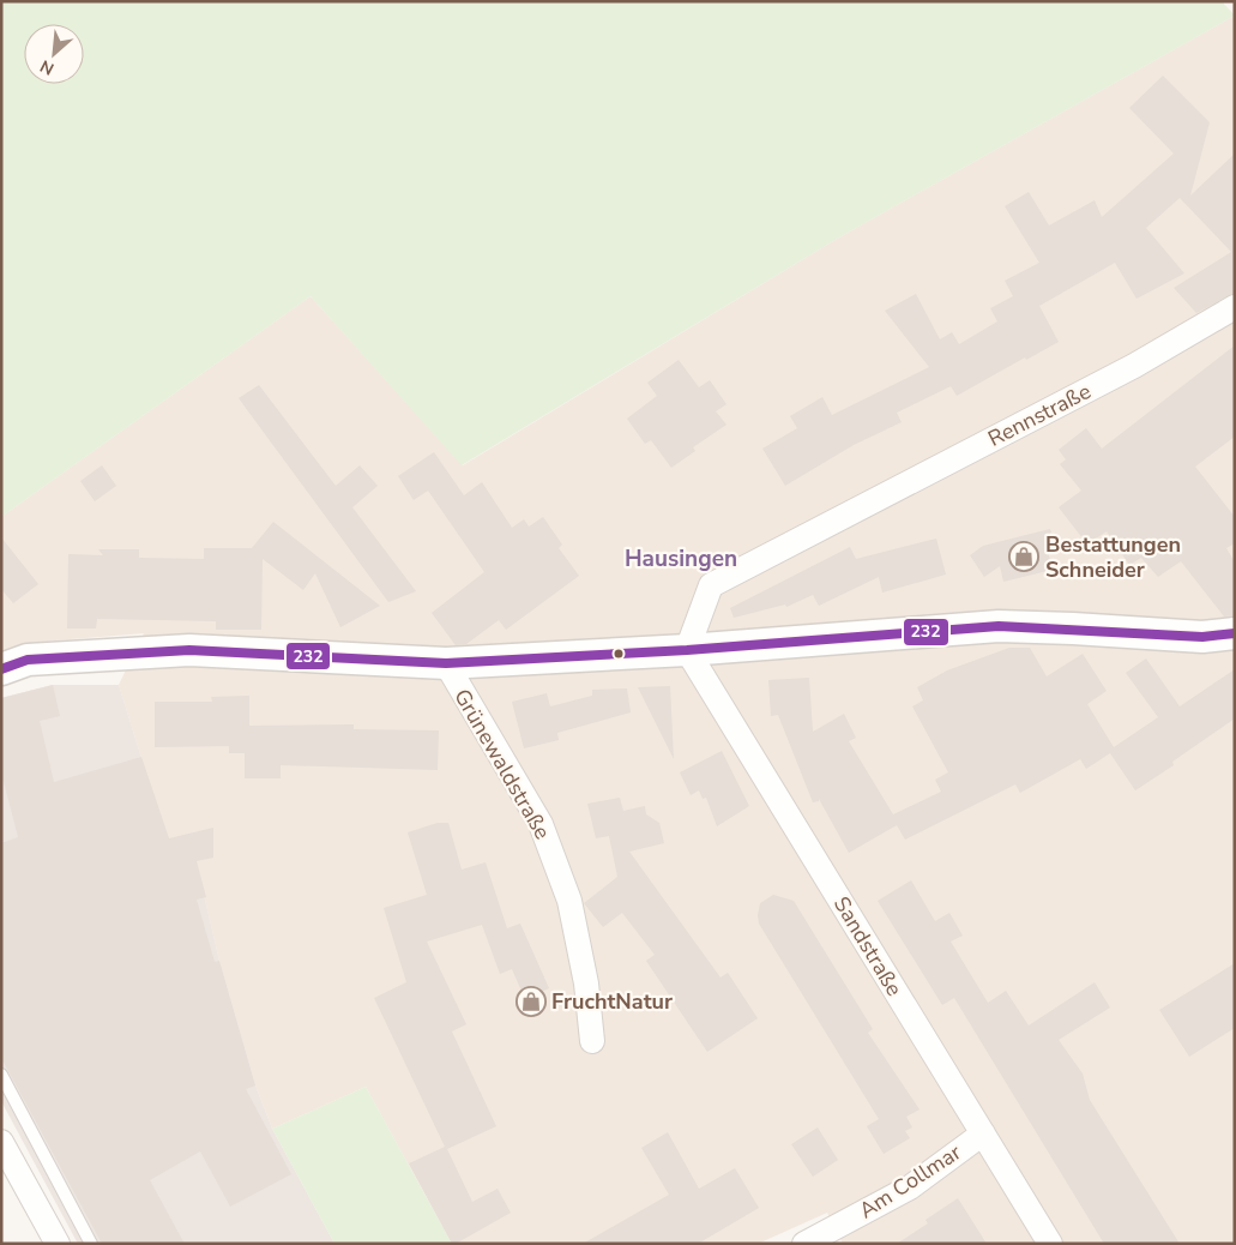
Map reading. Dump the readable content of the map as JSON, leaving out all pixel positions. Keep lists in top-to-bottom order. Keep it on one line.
{"streets":{"street":["Rennstraße","Grünewaldstraße","Sandstraße","Am Collmar"]},"crossings":[["Rennstraße","Grünewaldstraße"],["Rennstraße","Sandstraße"],["Grünewaldstraße","Sandstraße"],["Sandstraße","Am Collmar"]],"districts":["Hausingen"],"places":{"shop":["Bestattungen Schneider","FruchtNatur"]},"lines":["transit line 232"],"north":"bottom left"}
